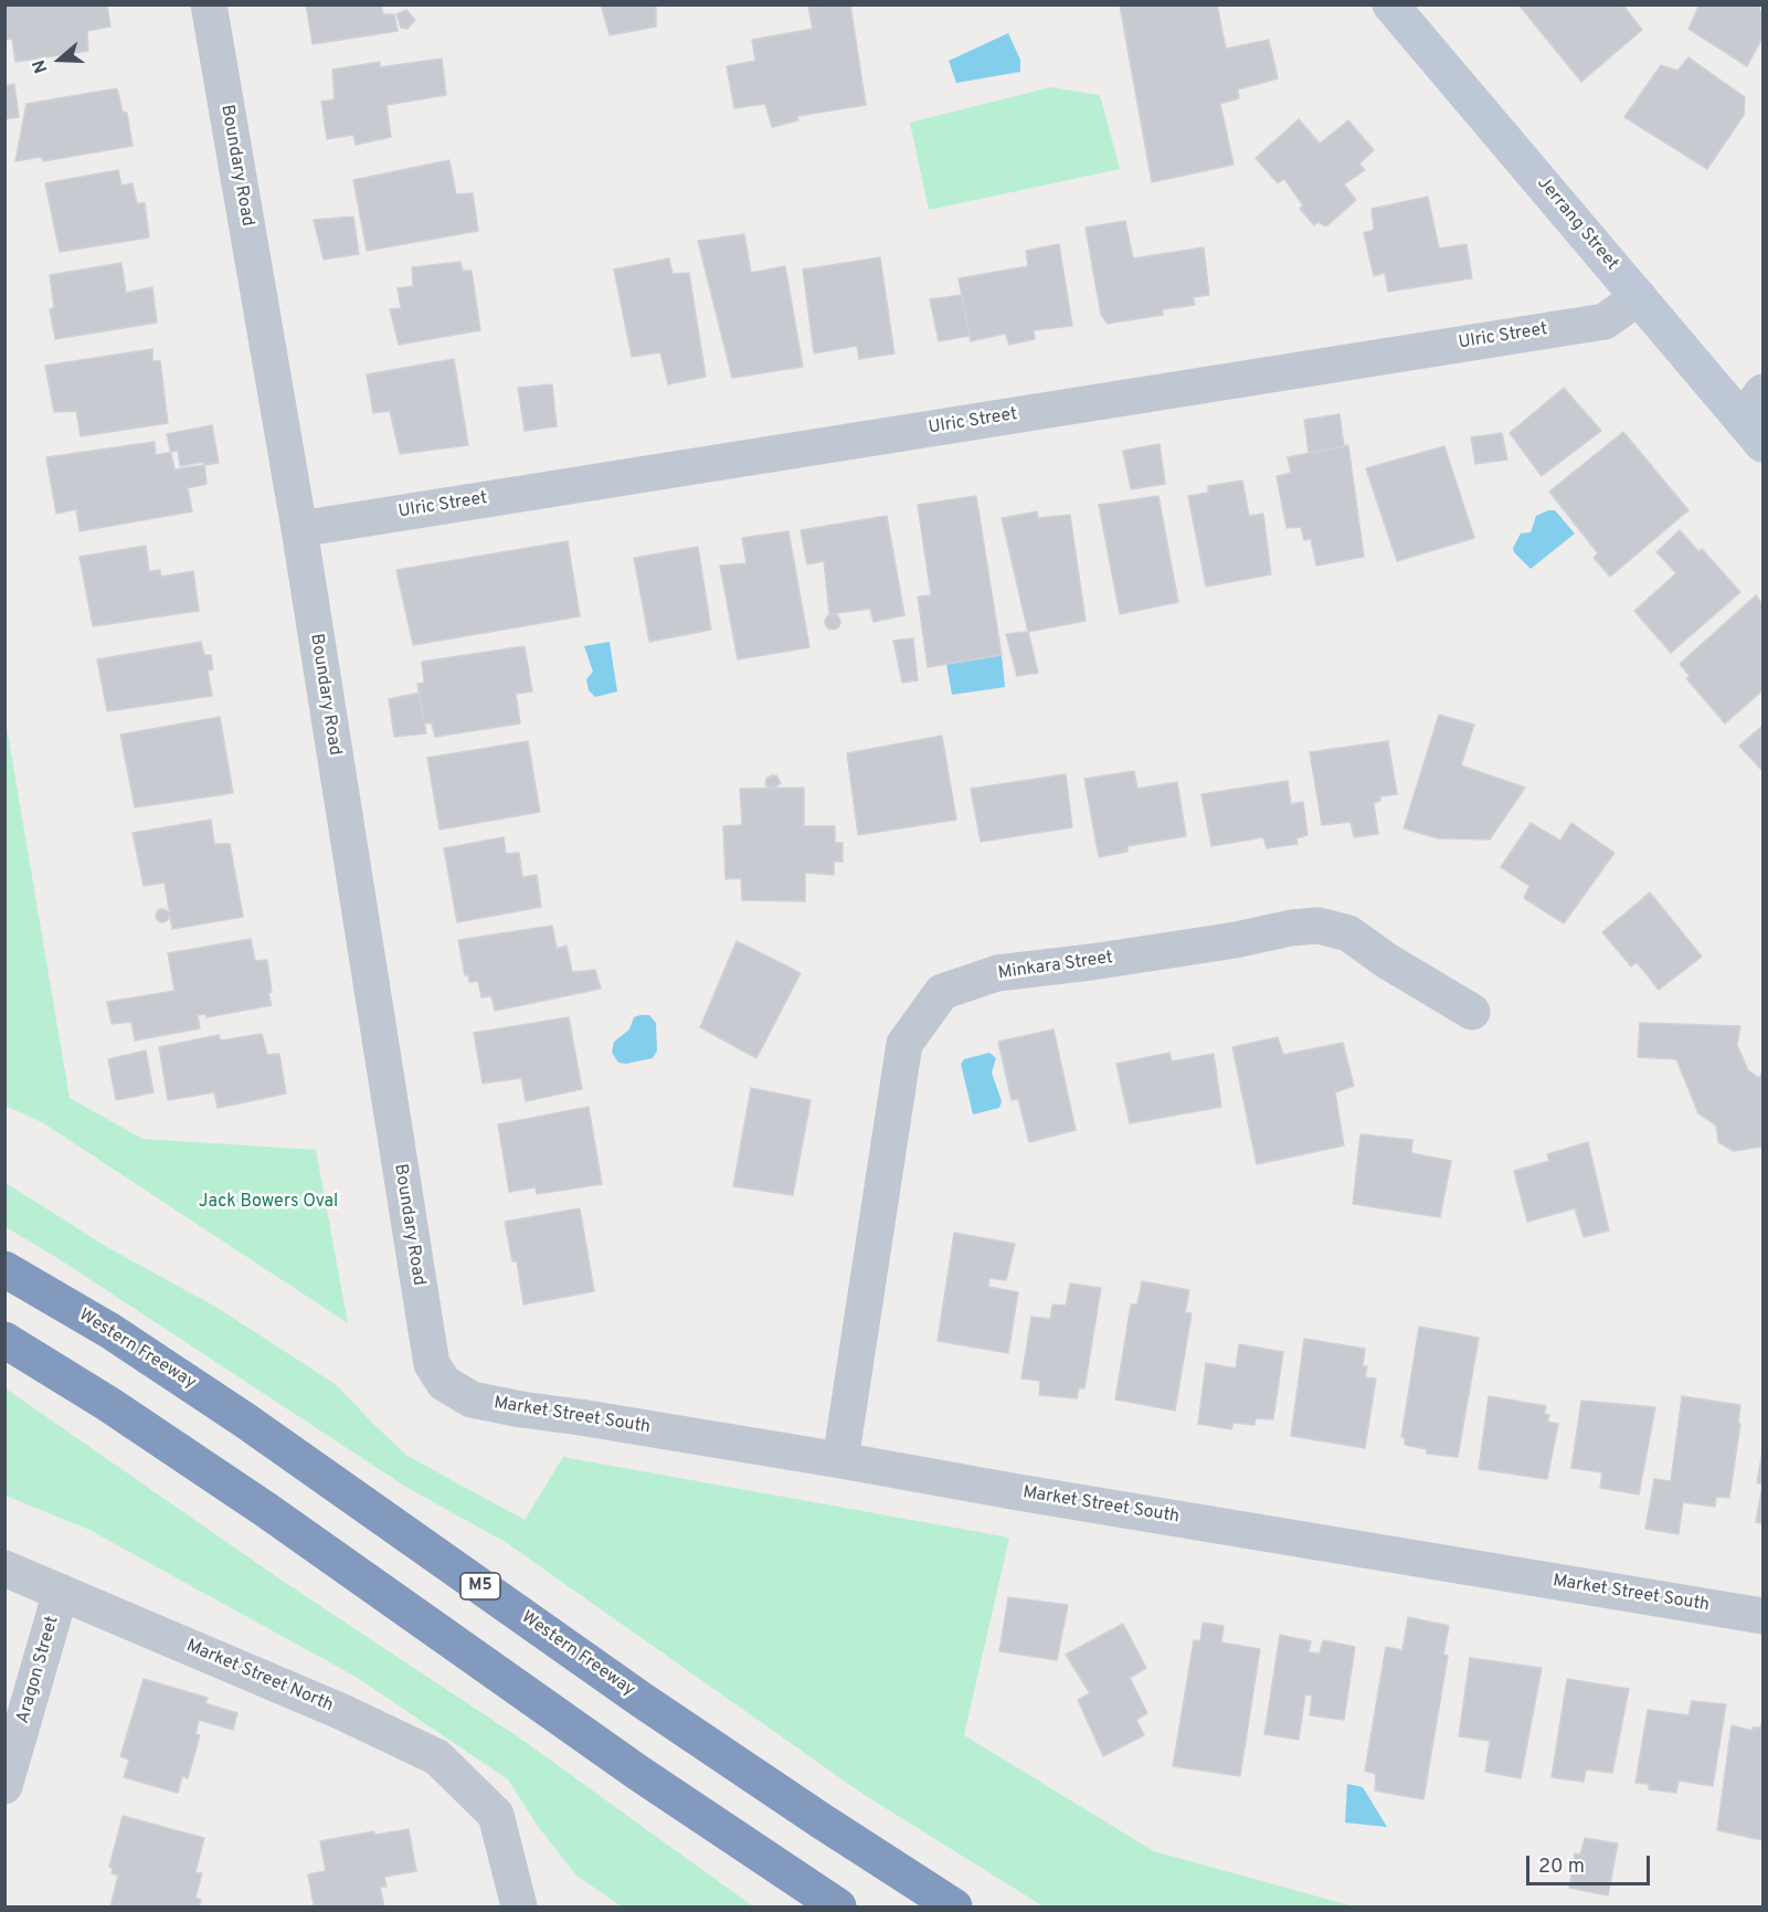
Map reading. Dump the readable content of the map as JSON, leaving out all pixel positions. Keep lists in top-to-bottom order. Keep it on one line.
{"streets":{"highway":["Western Freeway","M5"],"street":["Boundary Road","Jerrang Street","Ulric Street","Minkara Street","Market Street South","Aragon Street","Market Street North"]},"crossings":[["Boundary Road","Ulric Street"],["Boundary Road","Market Street South"],["Jerrang Street","Ulric Street"],["Minkara Street","Market Street South"],["Aragon Street","Market Street North"]],"parks":["Jack Bowers Oval"],"scale_bar":"20 m","north":"left"}
